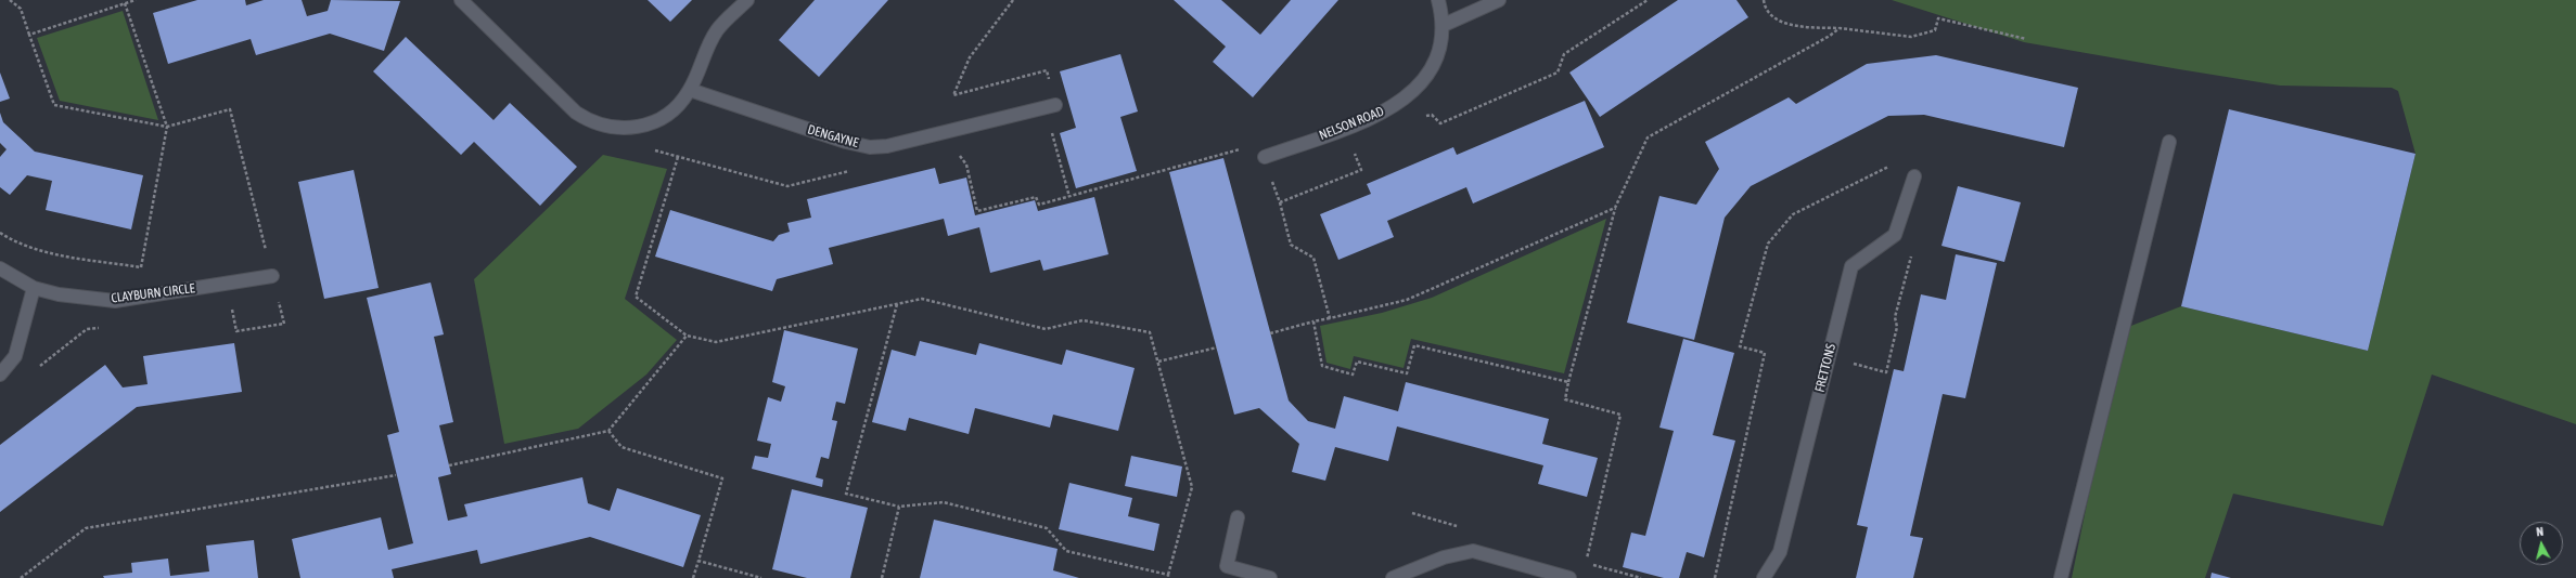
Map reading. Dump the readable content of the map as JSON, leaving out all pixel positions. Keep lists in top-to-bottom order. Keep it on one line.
{"streets":{"street":["NELSON ROAD","DENGAYNE","CLAYBURN CIRCLE","FRETTONS"]},"north":"top"}
